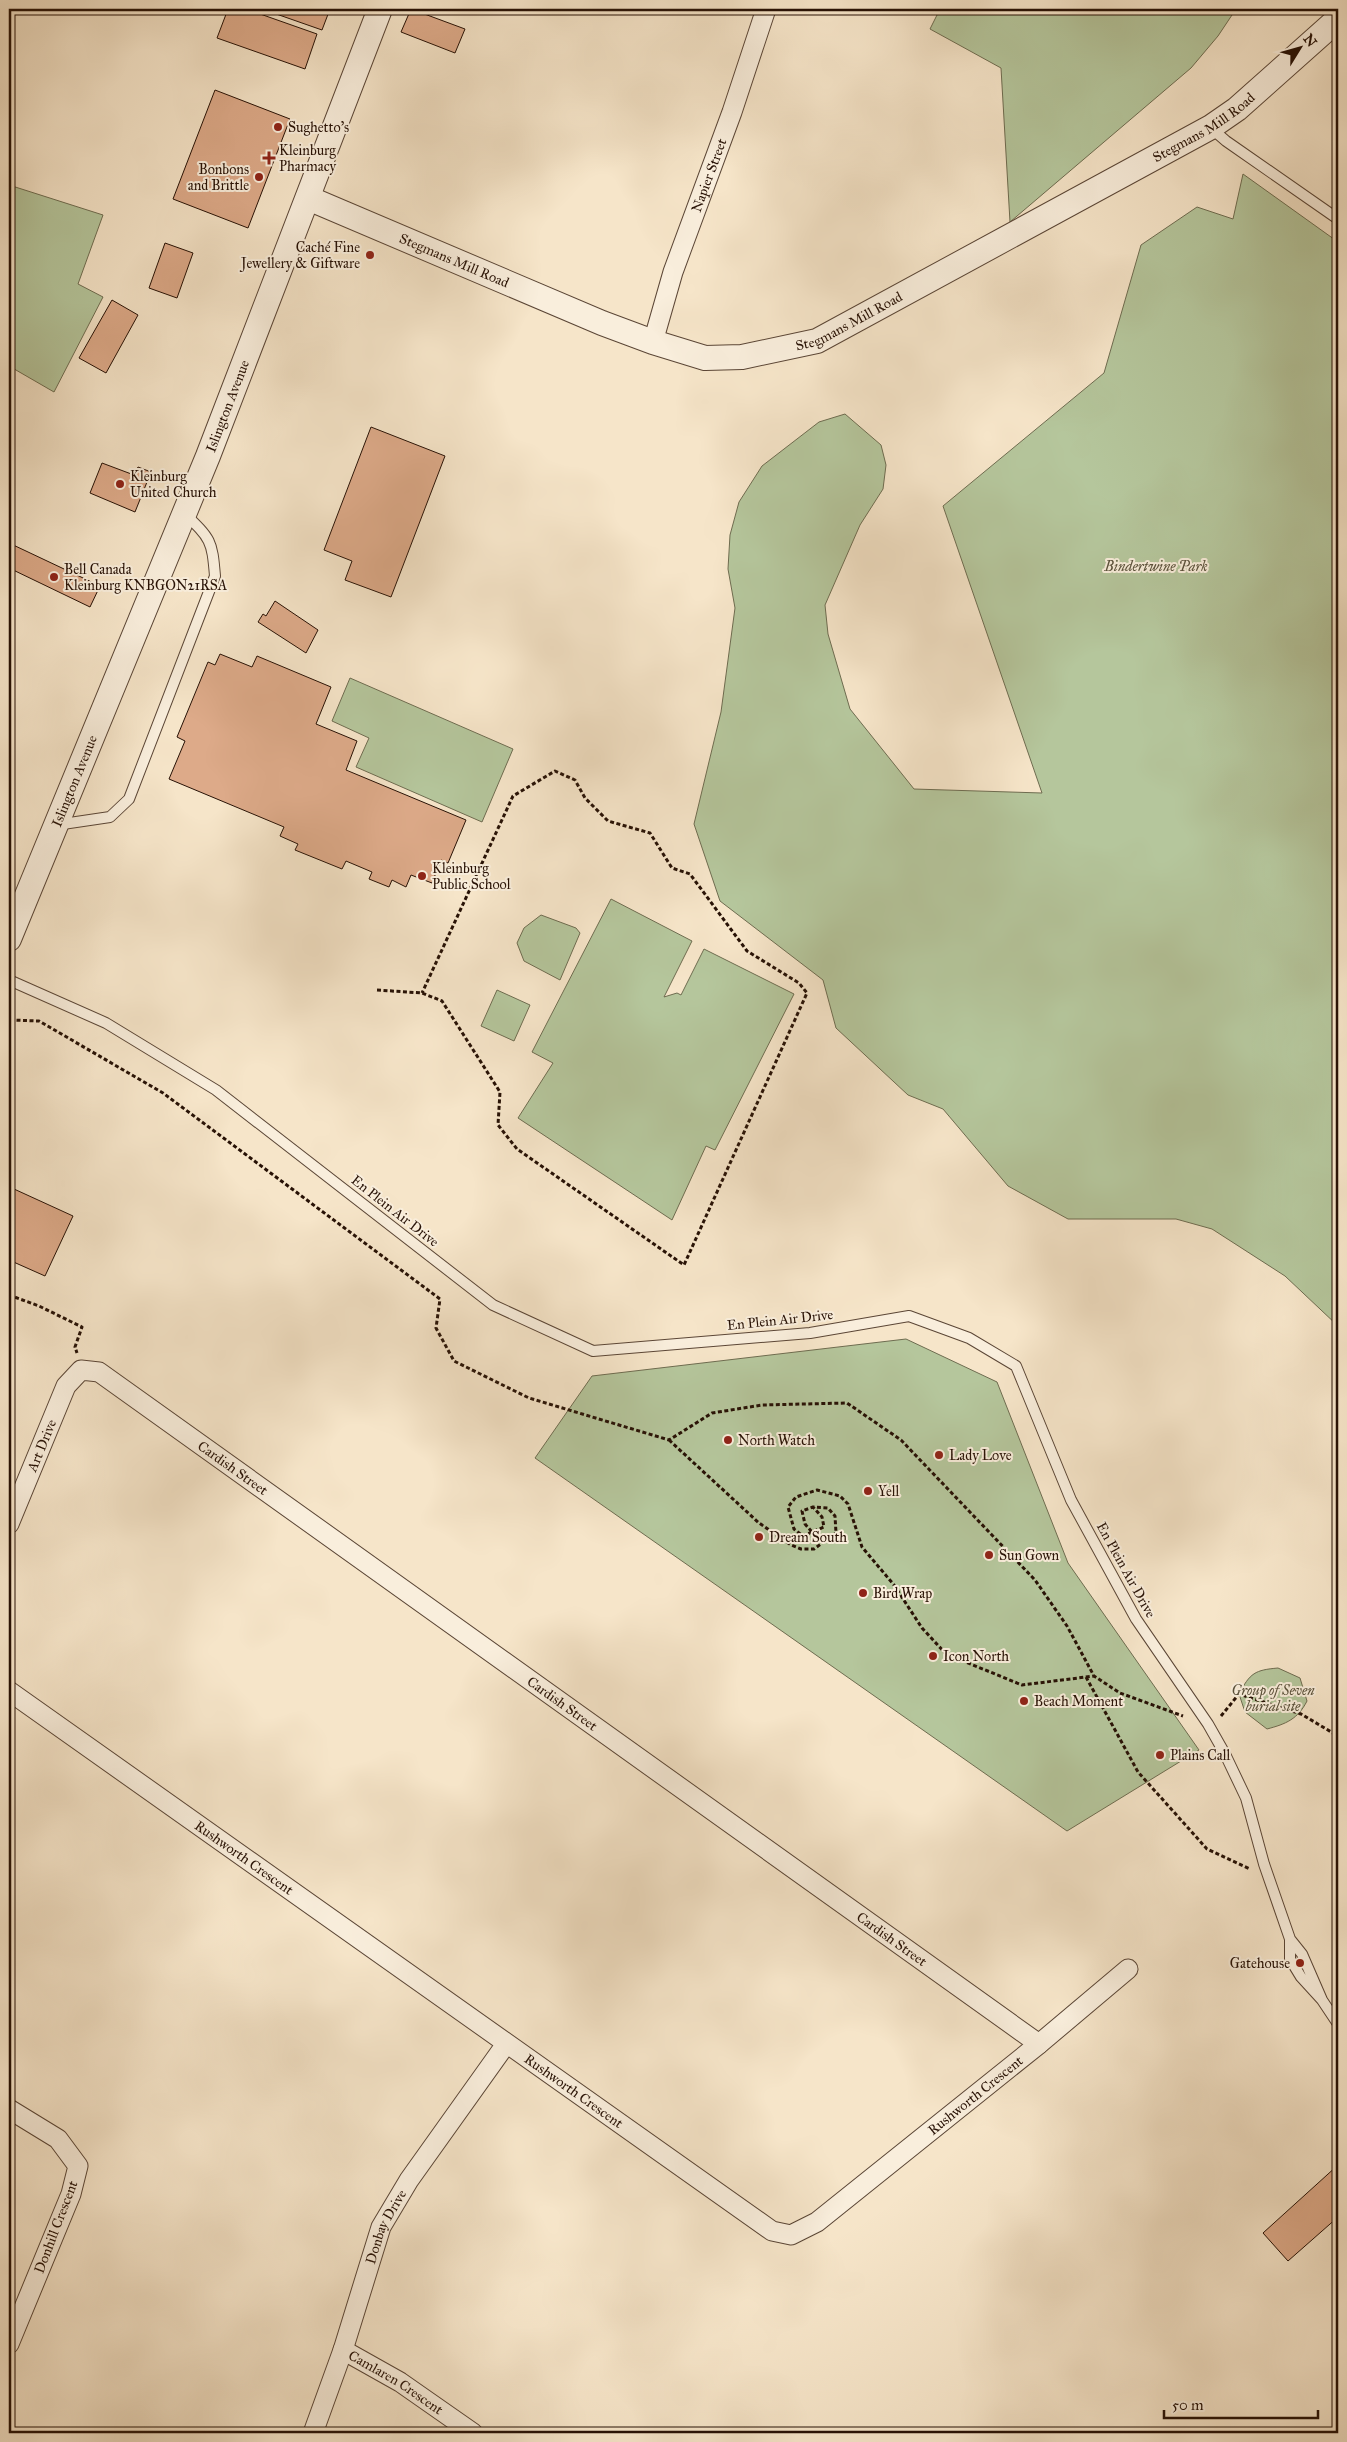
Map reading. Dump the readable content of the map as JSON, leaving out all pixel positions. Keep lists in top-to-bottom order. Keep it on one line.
{"streets":{"street":["Stegmans Mill Road","Napier Street","Islington Avenue","Art Drive","Cardish Street","Rushworth Crescent","Donhill Crescent","Donbay Drive","Camlaren Crescent"],"lane":["En Plein Air Drive"]},"crossings":[["Stegmans Mill Road","Napier Street"],["Stegmans Mill Road","Islington Avenue"],["Art Drive","Cardish Street"],["Cardish Street","Rushworth Crescent"],["Rushworth Crescent","Donbay Drive"],["Donbay Drive","Camlaren Crescent"]],"parks":["Bindertwine Park","Group of Seven burial site"],"places":{"other":["Sughetto's","Bonbons and Brittle","Caché Fine Jewellery & Giftware","Kleinburg United Church","Bell Canada Kleinburg KNBGON21RSA","Kleinburg Public School","North Watch","Lady Love","Yell","Dream South","Sun Gown","Bird Wrap","Icon North","Beach Moment","Plains Call","Gatehouse"],"health":["Kleinburg Pharmacy"]},"scale_bar":"50 m","north":"top right"}
